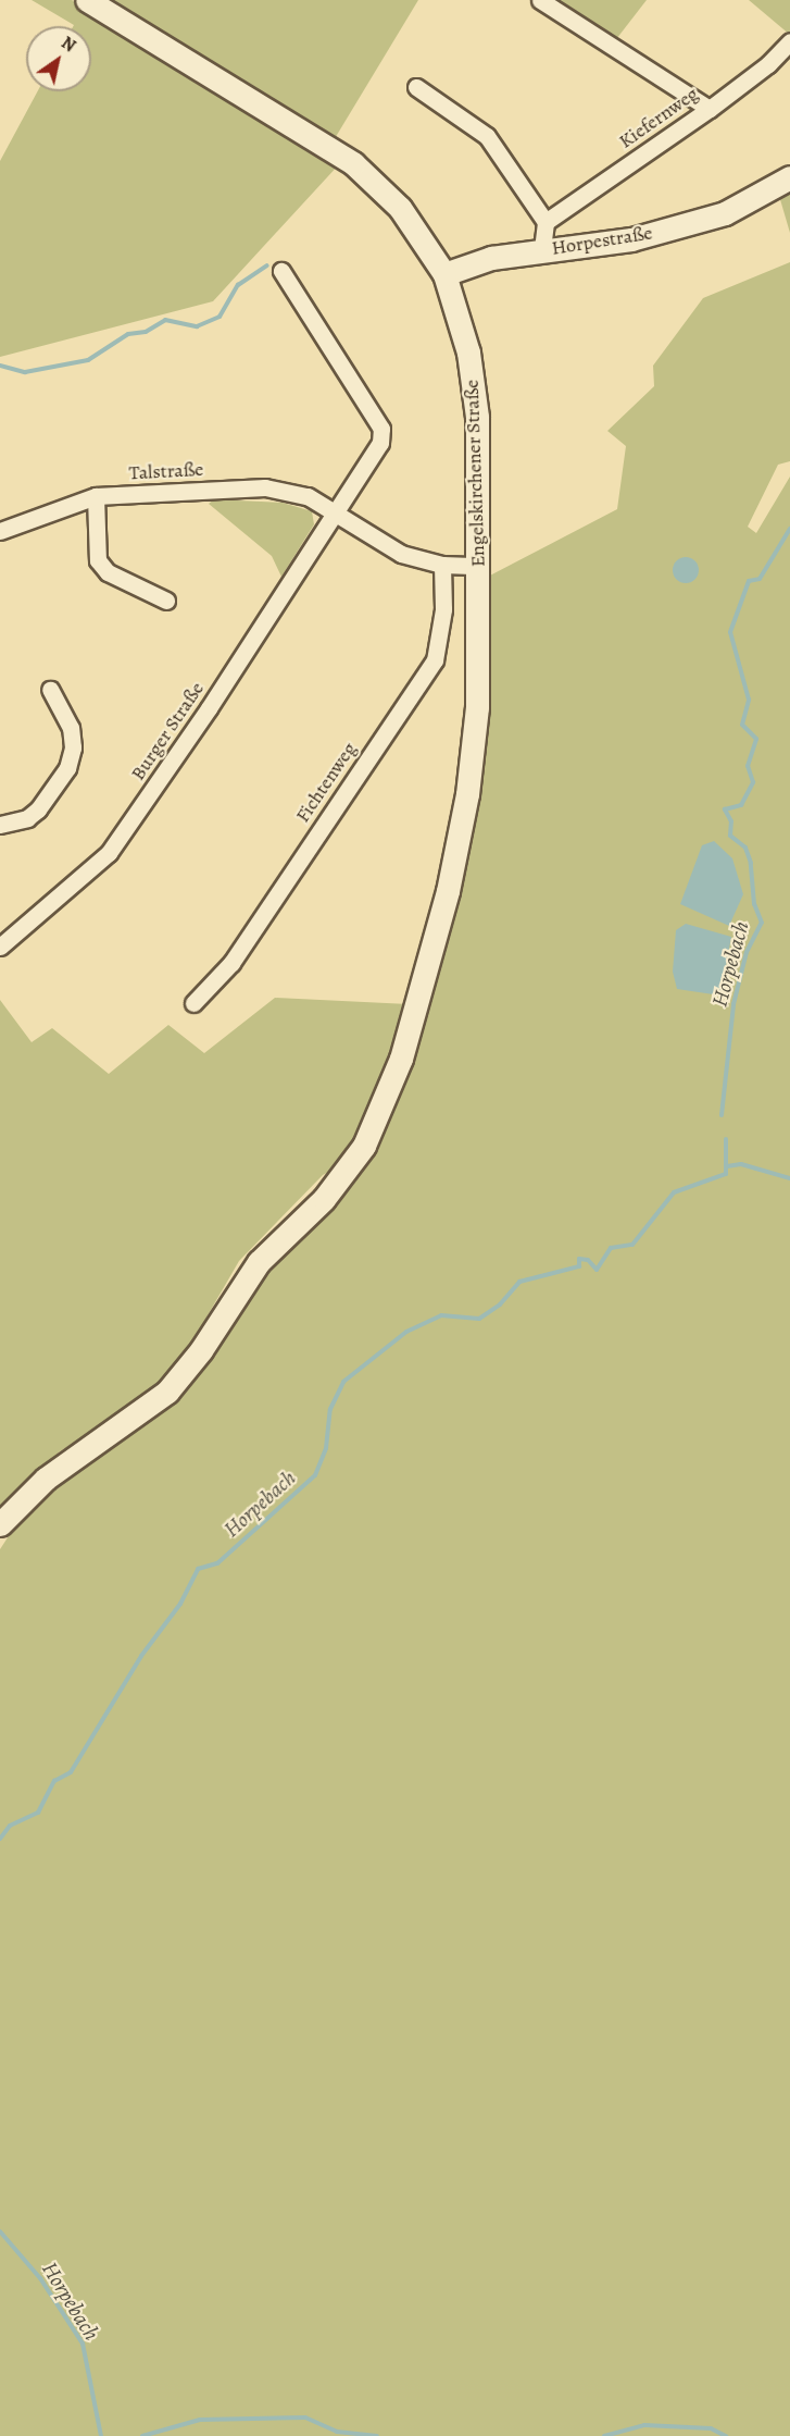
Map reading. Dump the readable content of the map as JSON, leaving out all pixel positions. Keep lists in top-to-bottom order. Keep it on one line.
{"streets":{"street":["Kiefernweg","Horpestraße","Talstraße","Engelskirchener Straße","Burger Straße","Fichtenweg"]},"crossings":[["Horpestraße","Engelskirchener Straße"],["Talstraße","Engelskirchener Straße"],["Talstraße","Burger Straße"],["Talstraße","Fichtenweg"]],"water":["Horpebach"],"north":"top right"}
